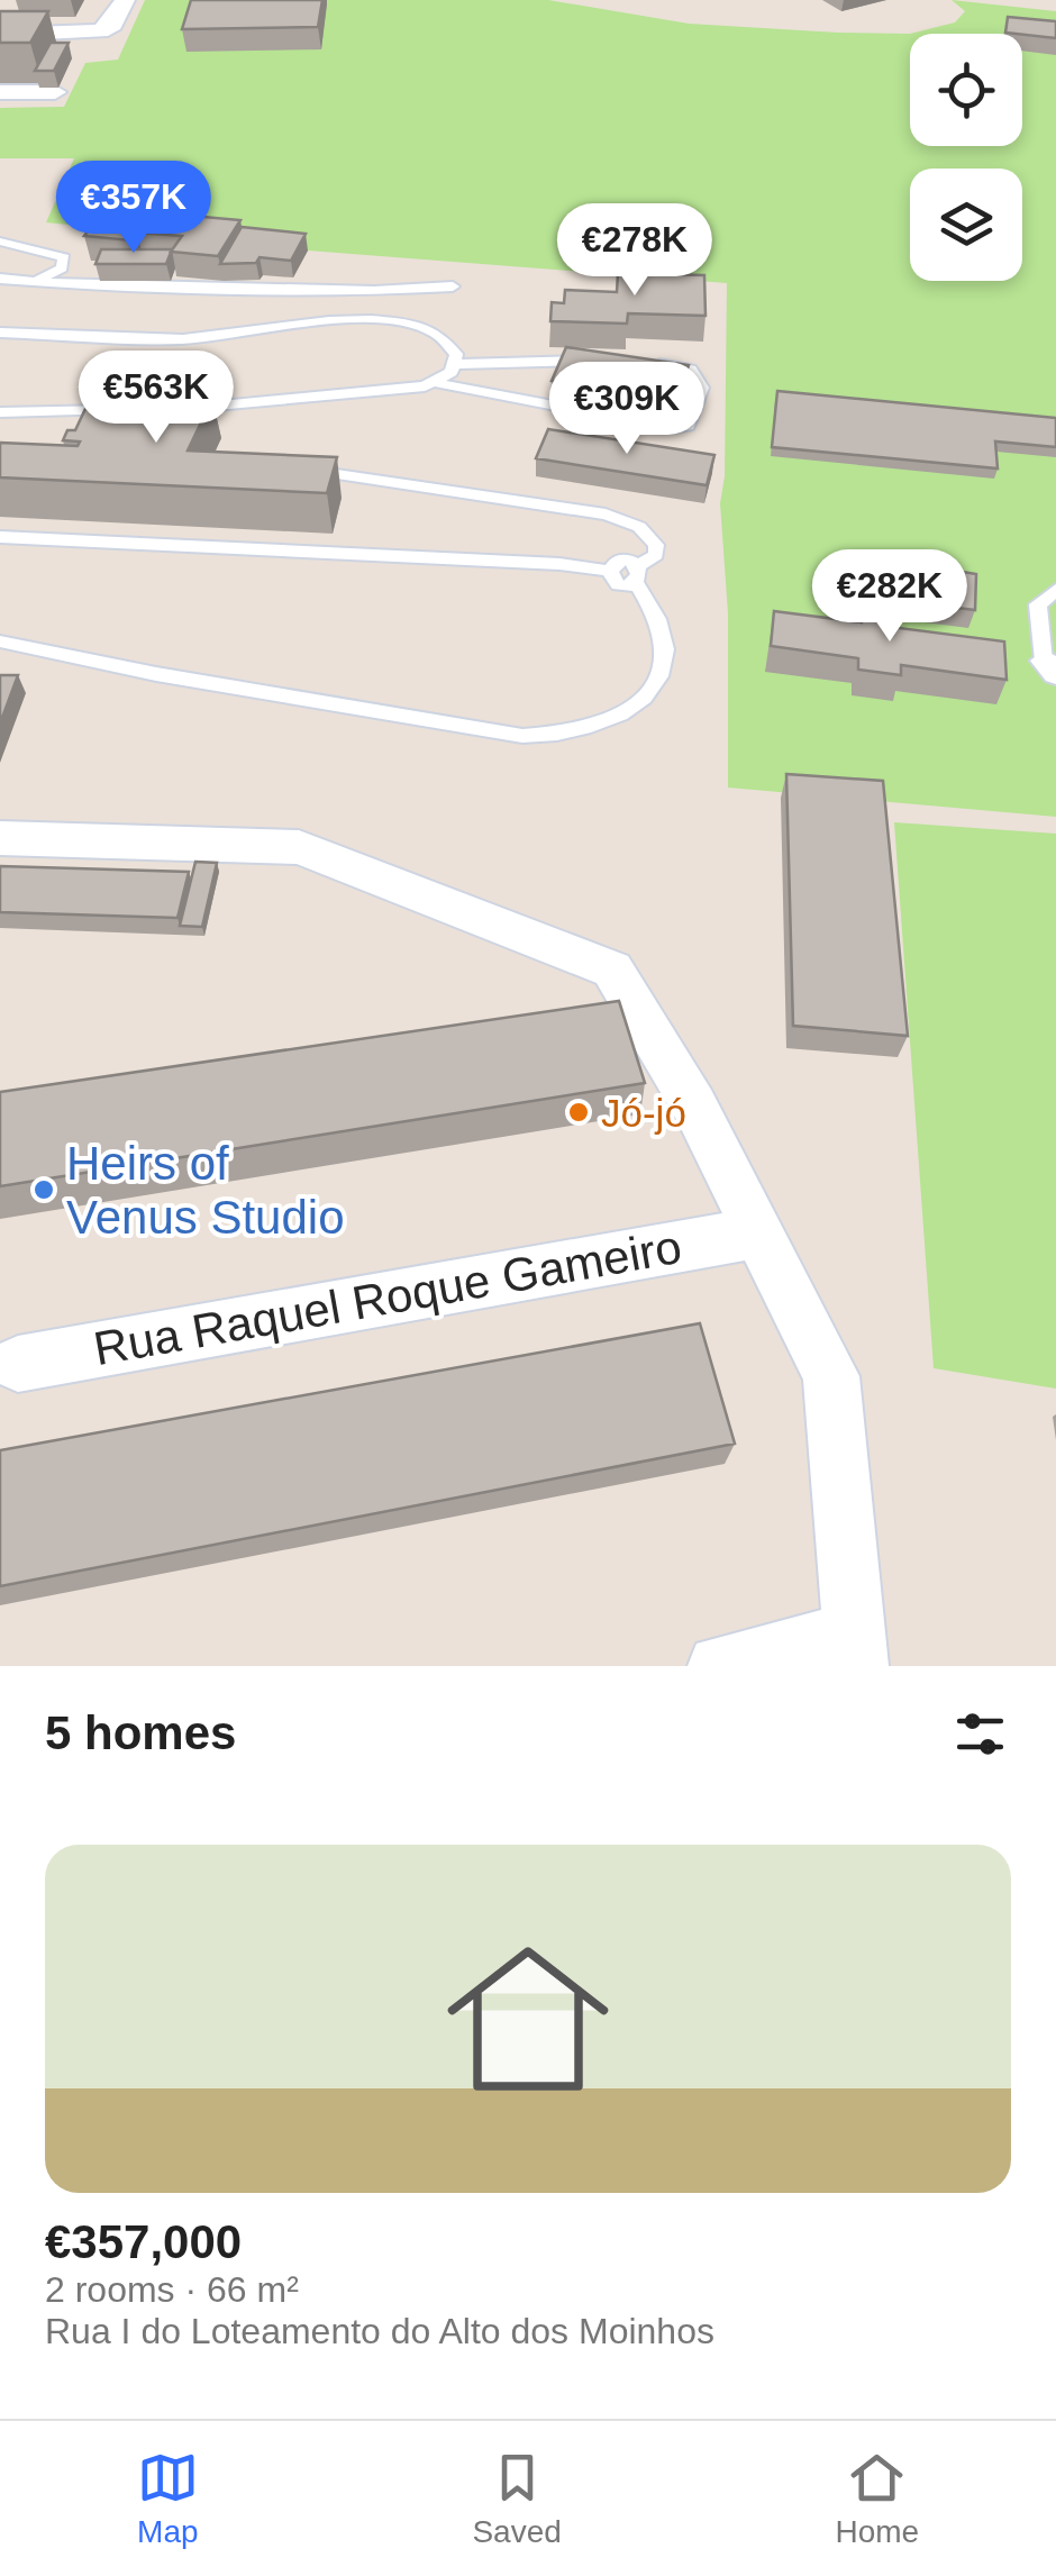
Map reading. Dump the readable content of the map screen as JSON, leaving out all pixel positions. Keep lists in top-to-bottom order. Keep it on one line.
{"streets":{"street":["Rua Raquel Roque Gameiro"]},"places":["Jó-jó","Heirs of Venus Studio"],"page":{"price":["€357K","€278K","€563K","€309K","€282K"],"heading":"5 homes","list":[{"name":"€357,000","note":"2 rooms · 66 m² · Rua I do Loteamento do Alto dos Moinhos"}],"tabs":["Map","Saved","Home"]}}
